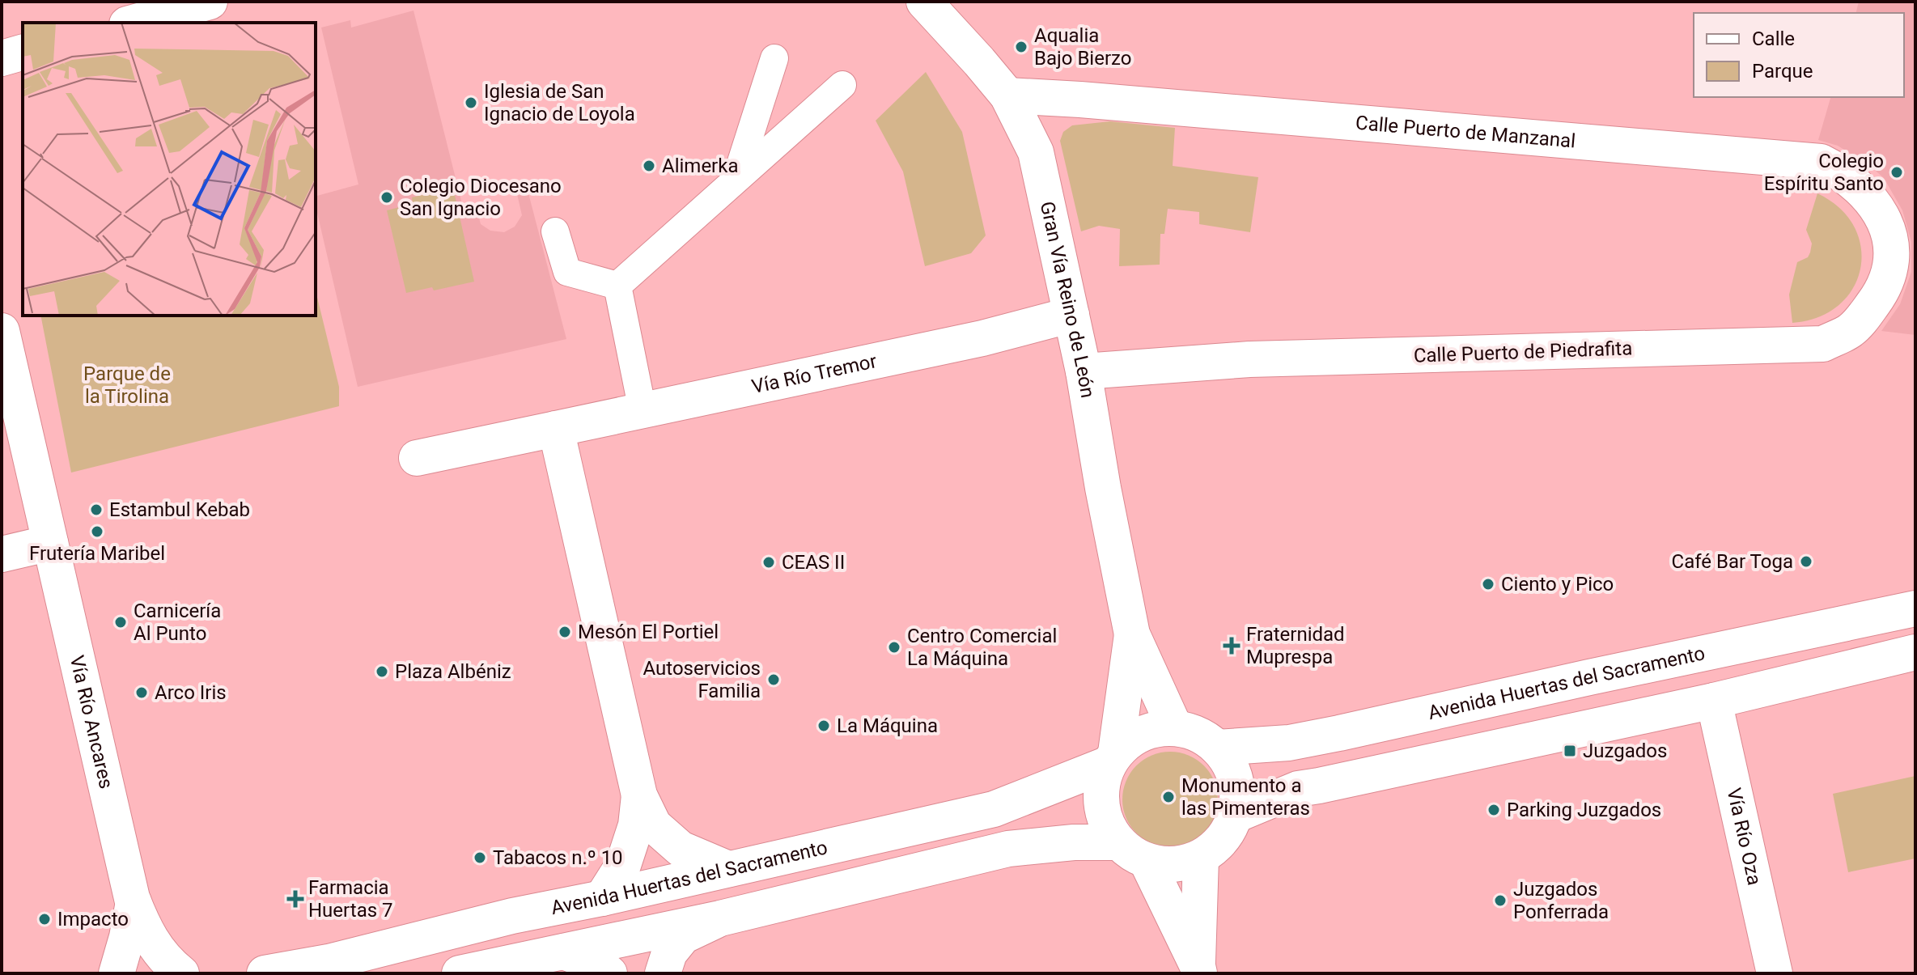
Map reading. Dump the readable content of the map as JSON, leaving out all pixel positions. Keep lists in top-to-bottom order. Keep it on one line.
{"streets":{"street":["Calle Puerto de Manzanal","Gran Vía Reino de León","Calle Puerto de Piedrafita","Vía Río Tremor","Avenida Huertas del Sacramento","Vía Río Ancares","Vía Río Oza"]},"crossings":[["Calle Puerto de Manzanal","Gran Vía Reino de León"],["Calle Puerto de Manzanal","Calle Puerto de Piedrafita"],["Gran Vía Reino de León","Calle Puerto de Piedrafita"],["Gran Vía Reino de León","Vía Río Tremor"],["Gran Vía Reino de León","Avenida Huertas del Sacramento"]],"parks":["Parque de la Tirolina"],"places":{"other":["Aqualia Bajo Bierzo","Iglesia de San Ignacio de Loyola","Alimerka","Colegio Espíritu Santo","Colegio Diocesano San Ignacio","Estambul Kebab","Frutería Maribel","Café Bar Toga","CEAS II","Ciento y Pico","Carnicería Al Punto","Mesón El Portiel","Centro Comercial La Máquina","Plaza Albéniz","Autoservicios Familia","Arco Iris","La Máquina","Monumento a las Pimenteras","Parking Juzgados","Tabacos n.º 10","Juzgados Ponferrada","Impacto"],"health":["Fraternidad Muprespa","Farmacia Huertas 7"],"transit":["Juzgados"]},"legend":["Calle","Parque"]}
